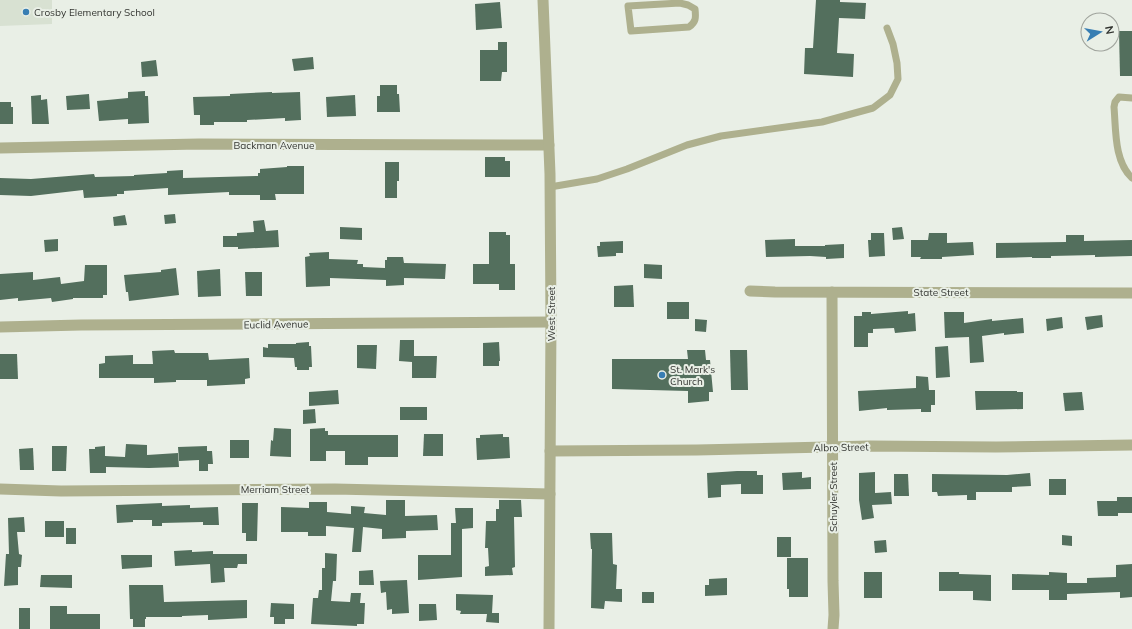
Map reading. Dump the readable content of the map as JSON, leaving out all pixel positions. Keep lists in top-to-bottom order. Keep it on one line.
{"streets":{"street":["Backman Avenue","State Street","West Street","Euclid Avenue","Albro Street","Merriam Street","Schuyler Street"]},"crossings":[["Backman Avenue","West Street"],["State Street","Schuyler Street"],["West Street","Euclid Avenue"],["West Street","Albro Street"],["West Street","Merriam Street"],["Albro Street","Schuyler Street"]],"places":["Crosby Elementary School","St. Mark's Church"],"north":"right"}
